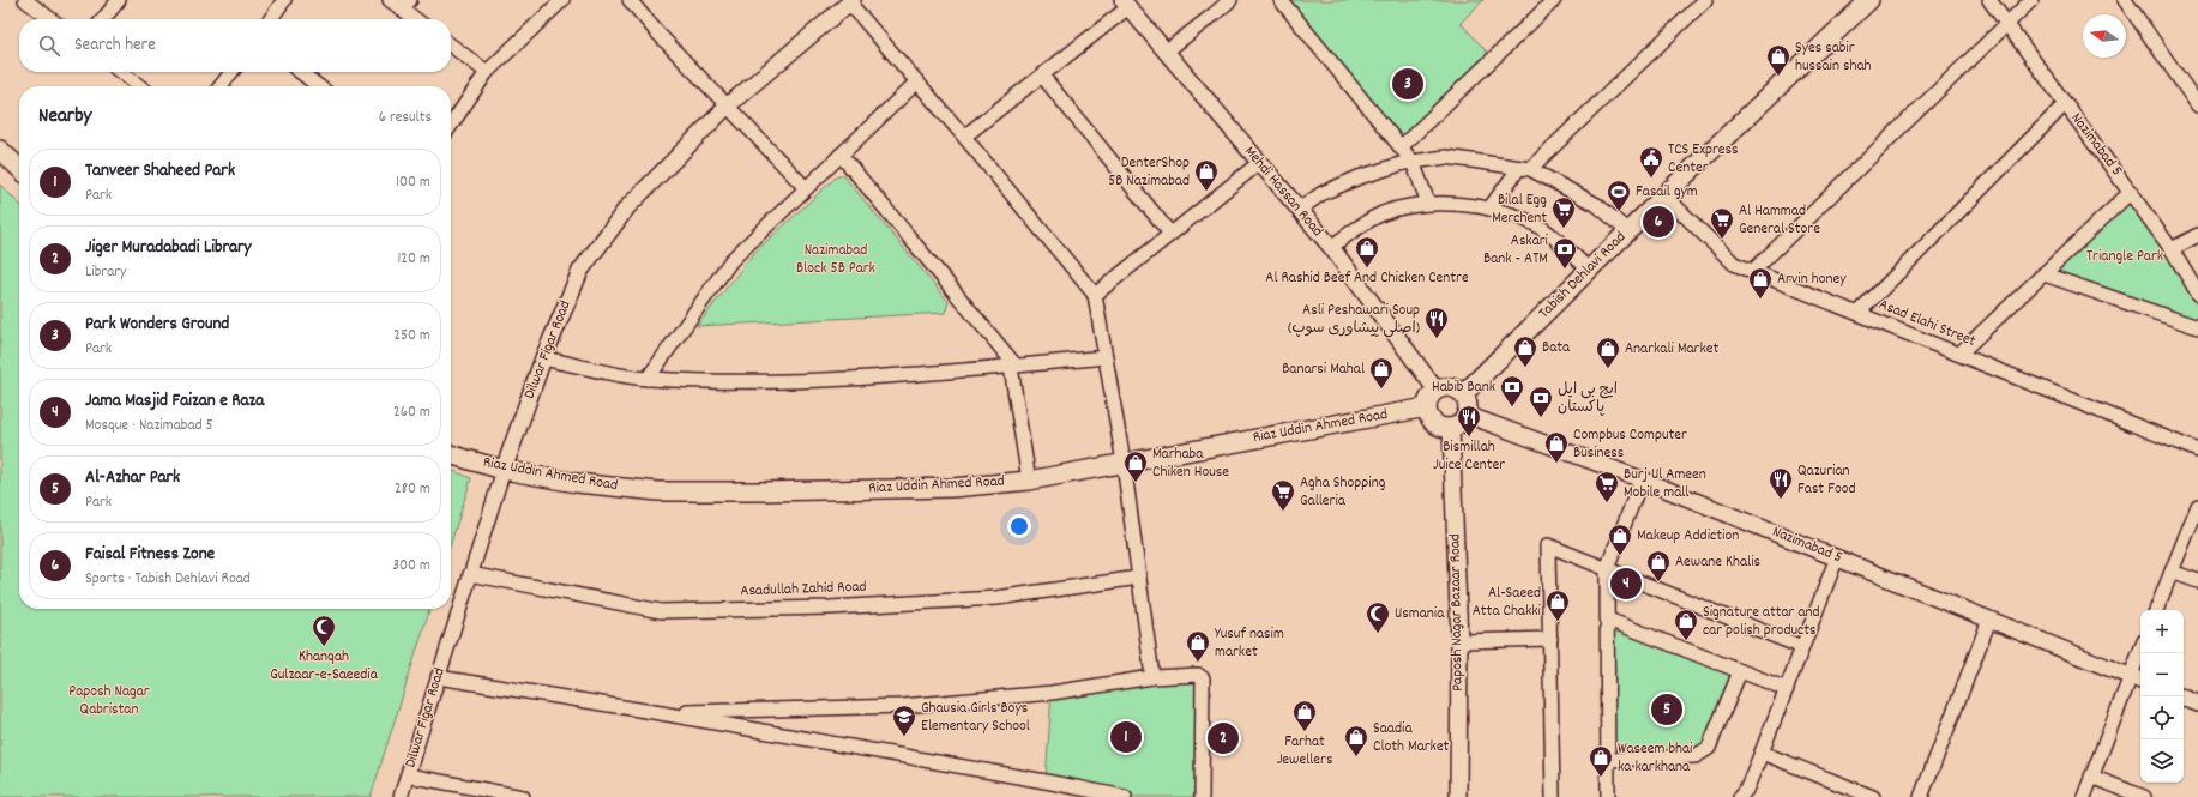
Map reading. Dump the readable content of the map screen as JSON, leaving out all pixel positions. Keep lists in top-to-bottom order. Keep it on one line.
{"streets":{"main road":["Tabish Dehlavi Road","Riaz Uddin Ahmed Road"],"street":["Nazimabad 5","Mehdi Hassan Road","Asad Elahi Street","Dilwar Figar Road","Asadullah Zahid Road","Paposh Nagar Bazaar Road"]},"crossings":[["Nazimabad 5","Mehdi Hassan Road"],["Nazimabad 5","Tabish Dehlavi Road"],["Nazimabad 5","Riaz Uddin Ahmed Road"],["Nazimabad 5","Paposh Nagar Bazaar Road"],["Mehdi Hassan Road","Tabish Dehlavi Road"],["Mehdi Hassan Road","Riaz Uddin Ahmed Road"],["Mehdi Hassan Road","Paposh Nagar Bazaar Road"],["Tabish Dehlavi Road","Asad Elahi Street"],["Tabish Dehlavi Road","Riaz Uddin Ahmed Road"],["Tabish Dehlavi Road","Paposh Nagar Bazaar Road"],["Dilwar Figar Road","Riaz Uddin Ahmed Road"],["Dilwar Figar Road","Asadullah Zahid Road"],["Riaz Uddin Ahmed Road","Paposh Nagar Bazaar Road"]],"parks":["Nazimabad Block 5B Park","Triangle Park","Paposh Nagar Qabristan"],"places":{"shop":["Syes sabir hussain shah","DenterShop 5B Nazimabad","Al Rashid Beef And Chicken Centre","Arvin honey","Bata","Anarkali Market","Banarsi Mahal","Compbus Computer Business","Marhaba Chiken House","Makeup Addiction","Aewane Khalis","Al-Saeed Atta Chakki","Signature attar and car polish products","Yusuf nasim market","Farhat Jewellers","Saadia Cloth Market","Waseem bhai ka karkhana"],"public building":["TCS Express Center"],"sports":["Fasail gym"],"supermarket":["Bilal Egg Merchent","Al Hammad General Store","Burj Ul Ameen Mobile mall","Agha Shopping Galleria"],"bank":["Askari Bank - ATM","Habib Bank","ایچ بی ایل پاکستان"],"restaurant":["Asli Peshawari Soup (اصلی پیشاوری سوپ)","Bismillah Juice Center","Qazurian Fast Food"],"mosque":["Usmania","Khanqah Gulzaar-e-Saeedia"],"school or university":["Ghausia Girls Boys Elementary School"]},"north":"left","page":{"search":"Search here","pins":["3","6","4","5","1","2"],"heading":["Nearby","6 results"],"list":[{"mark":"1","name":"Tanveer Shaheed Park","note":"Park","value":"100 m"},{"mark":"2","name":"Jiger Muradabadi Library","note":"Library","value":"120 m"},{"mark":"3","name":"Park Wonders Ground","note":"Park","value":"250 m"},{"mark":"4","name":"Jama Masjid Faizan e Raza","note":"Mosque · Nazimabad 5","value":"260 m"},{"mark":"5","name":"Al-Azhar Park","note":"Park","value":"280 m"},{"mark":"6","name":"Faisal Fitness Zone","note":"Sports · Tabish Dehlavi Road","value":"300 m"}],"map_buttons":["+","−"]}}
